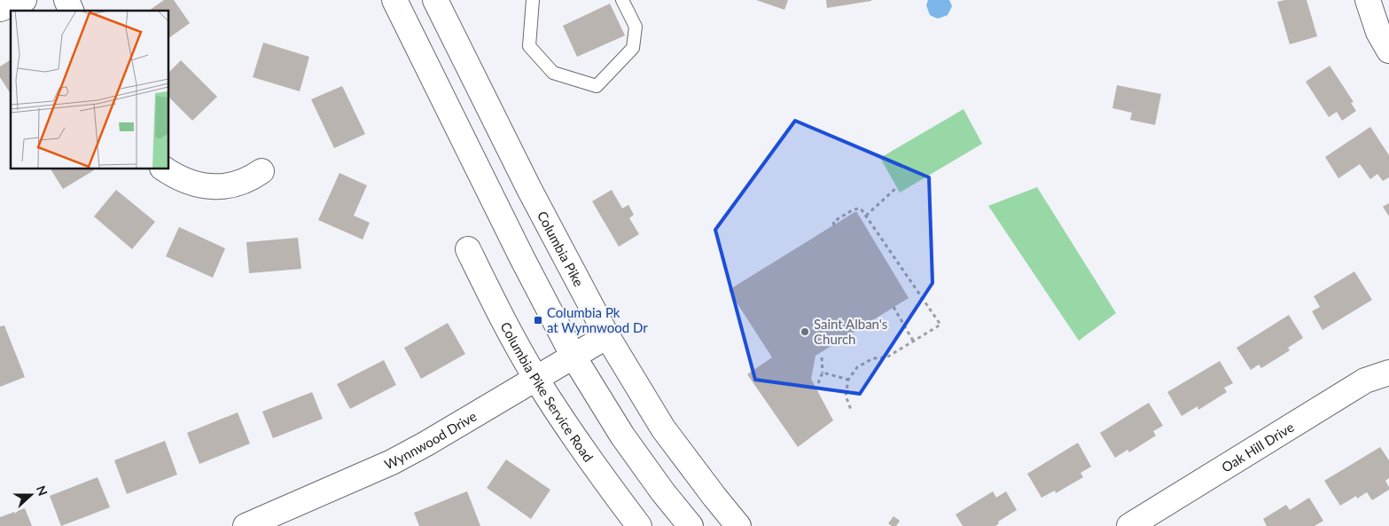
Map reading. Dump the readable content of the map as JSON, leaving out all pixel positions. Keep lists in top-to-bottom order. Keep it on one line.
{"streets":{"street":["Columbia Pike","Columbia Pike Service Road","Wynnwood Drive","Oak Hill Drive"]},"crossings":[["Columbia Pike","Wynnwood Drive"],["Columbia Pike Service Road","Wynnwood Drive"]],"places":{"transit":["Columbia Pk at Wynnwood Dr"],"other":["Saint Alban's Church"]},"north":"right"}
